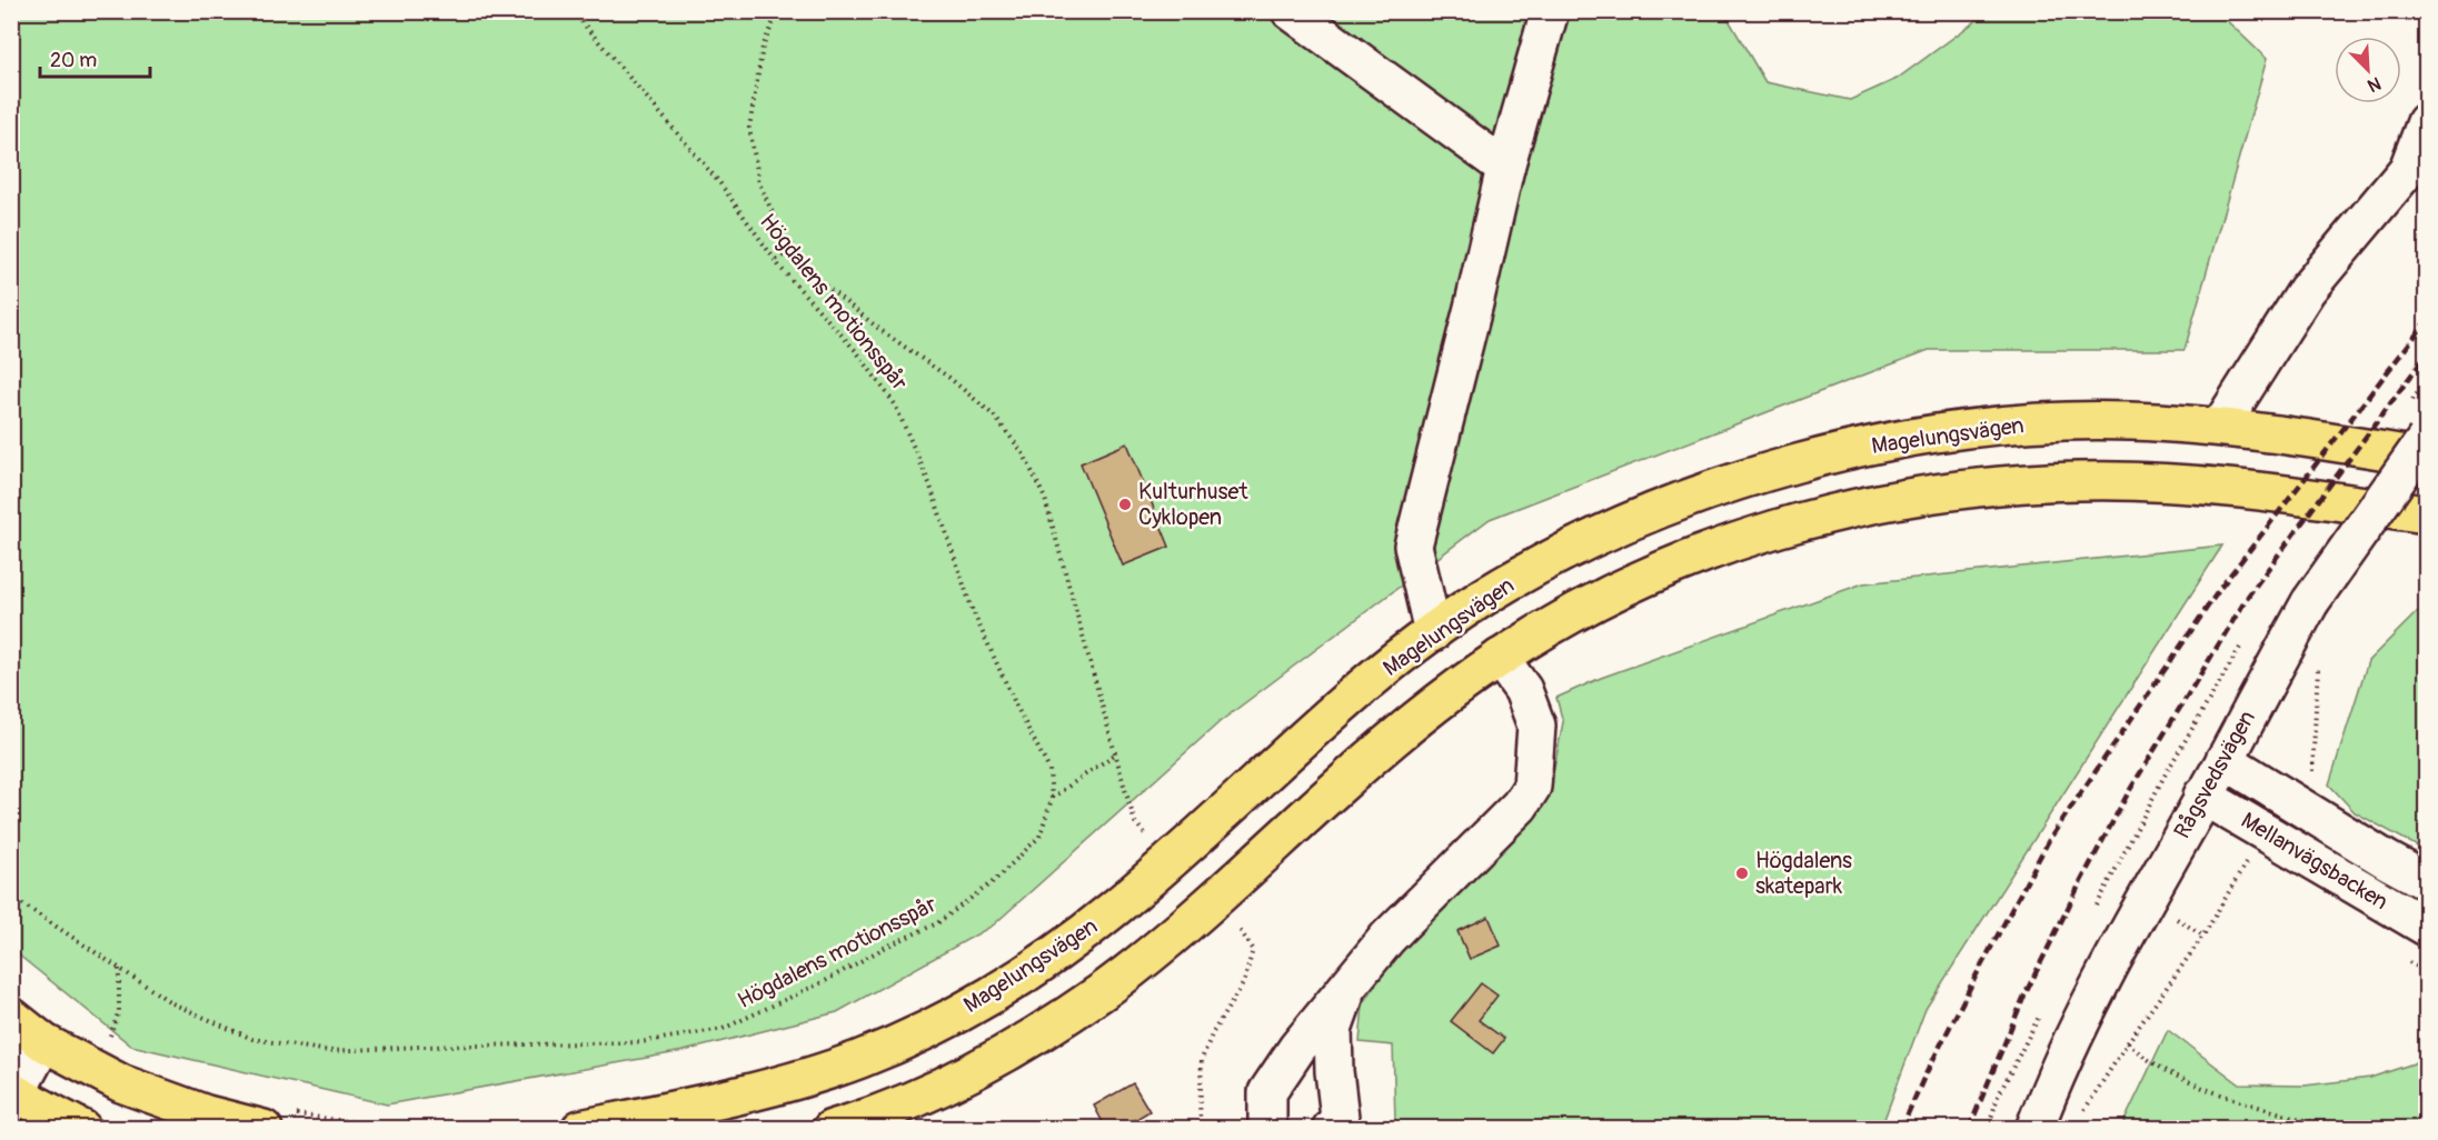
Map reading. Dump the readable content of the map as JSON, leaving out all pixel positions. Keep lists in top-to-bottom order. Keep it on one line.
{"streets":{"main road":["Magelungsvägen"],"street":["Rågsvedsvägen","Mellanvägsbacken"],"path":["Högdalens motionsspår"]},"crossings":[["Rågsvedsvägen","Mellanvägsbacken"]],"places":["Kulturhuset Cyklopen","Högdalens skatepark"],"scale_bar":"20 m","north":"bottom right"}
